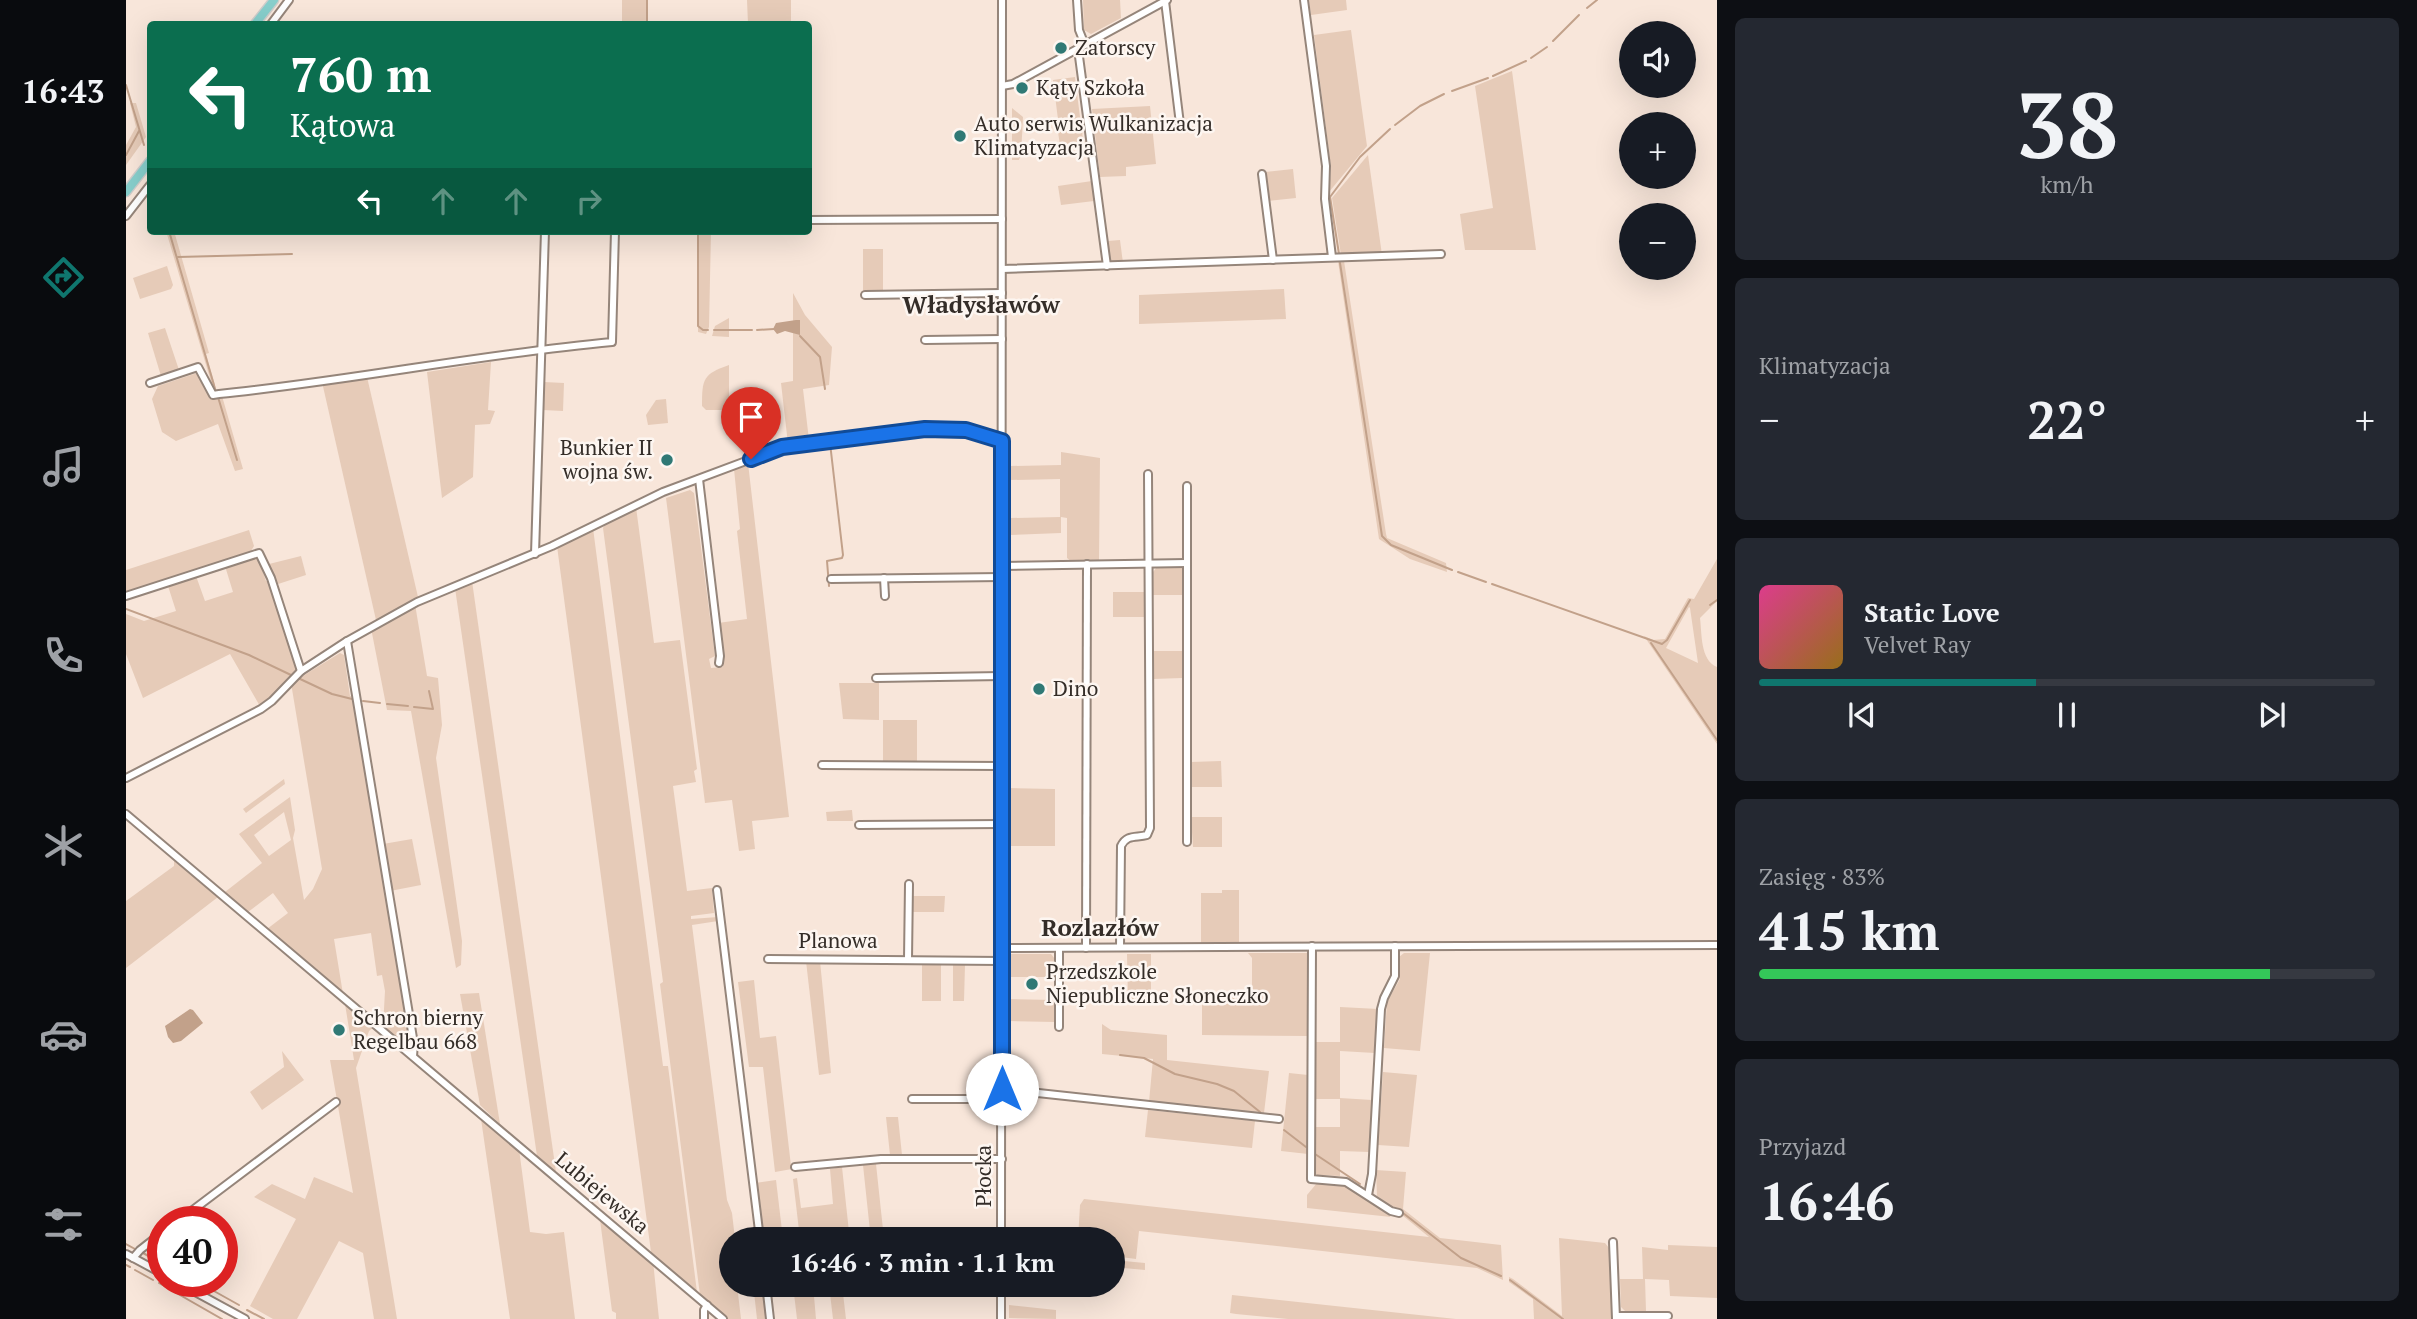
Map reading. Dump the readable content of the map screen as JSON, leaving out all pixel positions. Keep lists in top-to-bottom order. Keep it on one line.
{"streets":{"street":["Planowa","Płocka","Lubiejewska"]},"crossings":[["Planowa","Płocka"]],"districts":["Władysławów","Rozlazłów"],"places":["Zatorscy","Kąty Szkoła","Auto serwis Wulkanizacja Klimatyzacja","Bunkier II wojna św.","Dino","Przedszkole Niepubliczne Słoneczko","Schron bierny Regelbau 668"],"page":{"tabs":"16:43","tile":[["38","km/h"],"Klimatyzacja",["Zasięg · 83%","415 km"],["Przyjazd","16:46"]],"map_buttons":["+","−"],"turn":["760 m","Kątowa"],"heat":["−","22°","+"],"song":["Static Love","Velvet Ray"],"limit":"40","trip":"16:46 · 3 min · 1.1 km"}}
